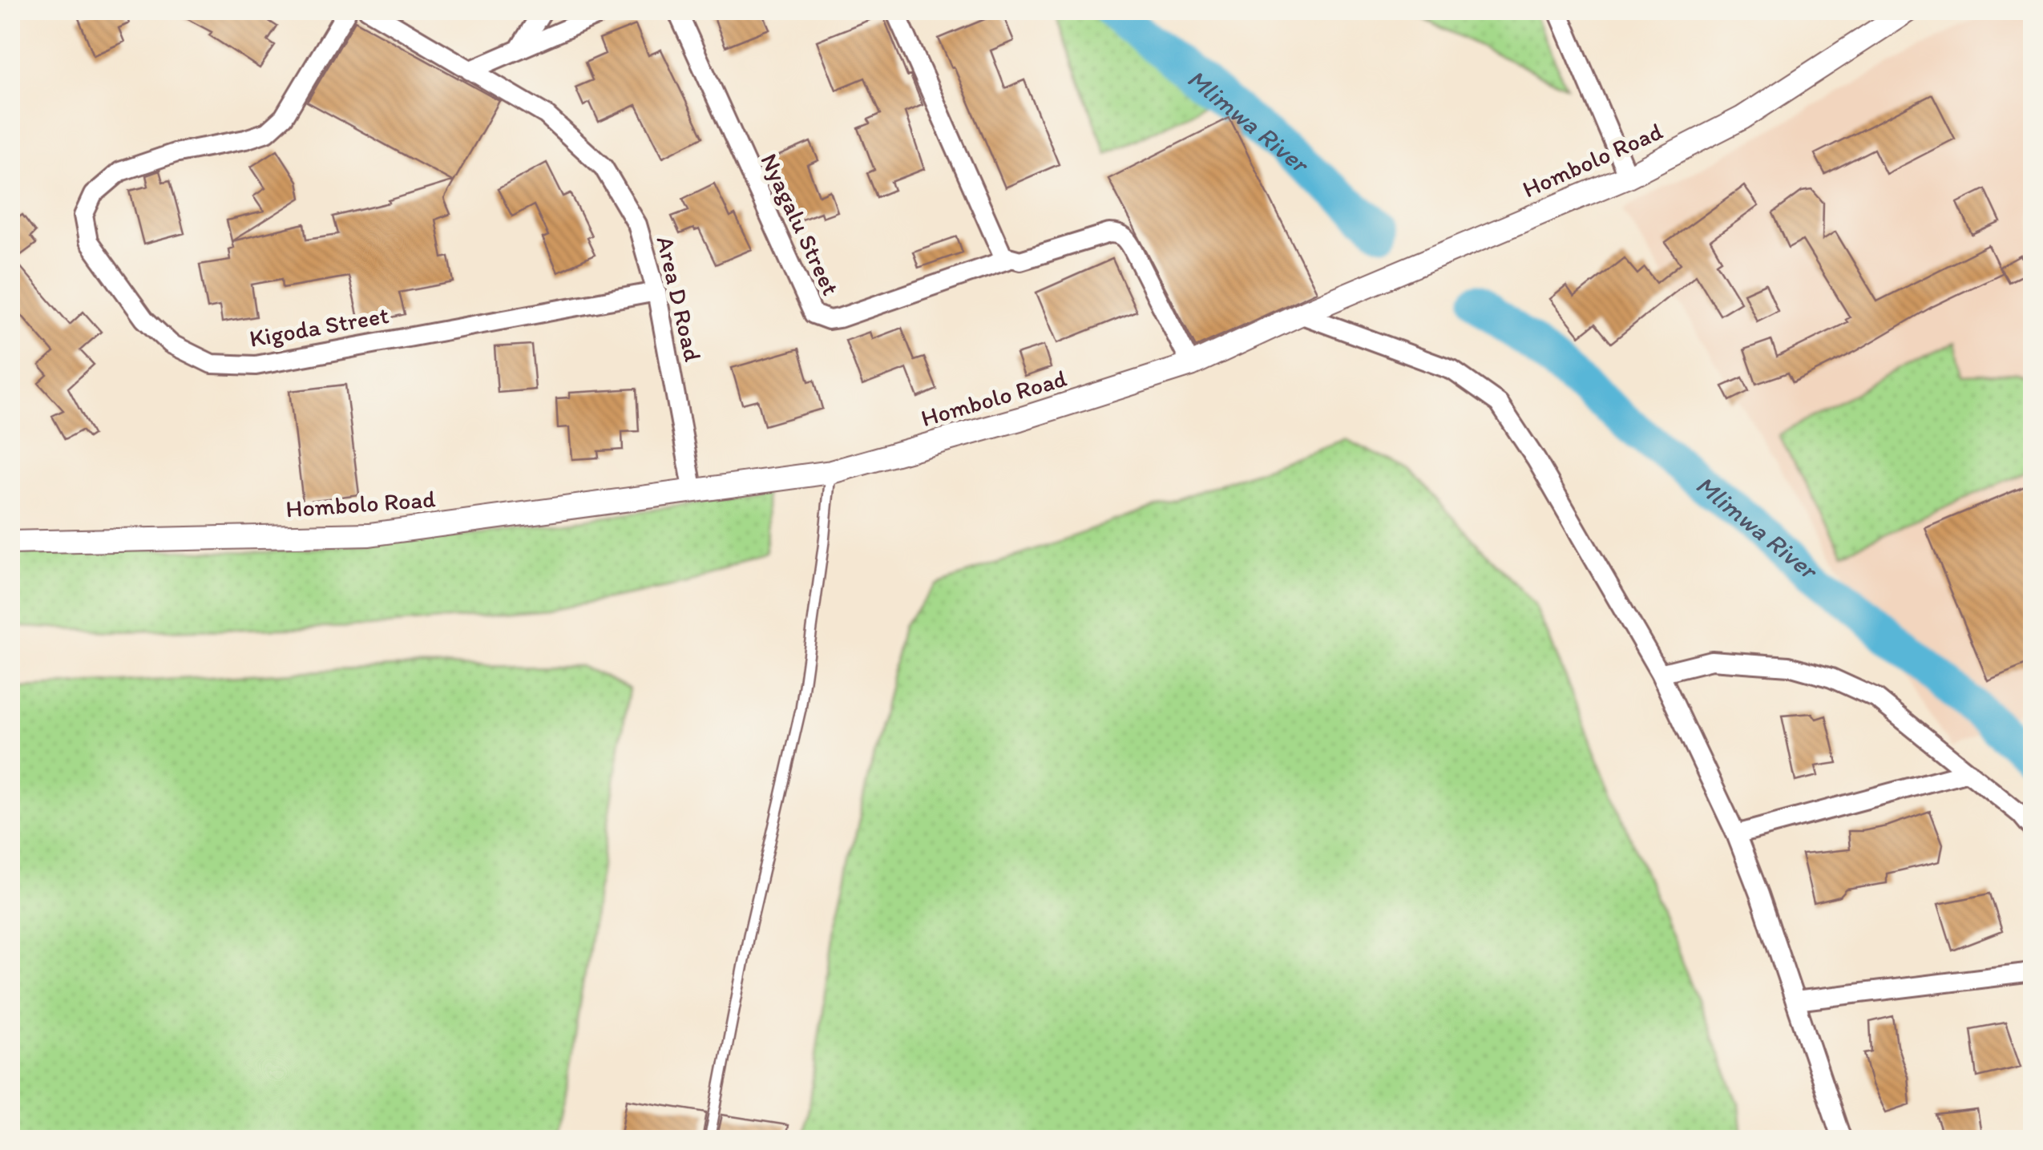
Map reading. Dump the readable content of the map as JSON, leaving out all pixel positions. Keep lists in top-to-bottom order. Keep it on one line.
{"streets":{"street":["Hombolo Road","Nyagalu Street","Area D Road","Kigoda Street"]},"crossings":[["Hombolo Road","Nyagalu Street"],["Hombolo Road","Area D Road"],["Area D Road","Kigoda Street"]],"water":["Mlimwa River"]}
